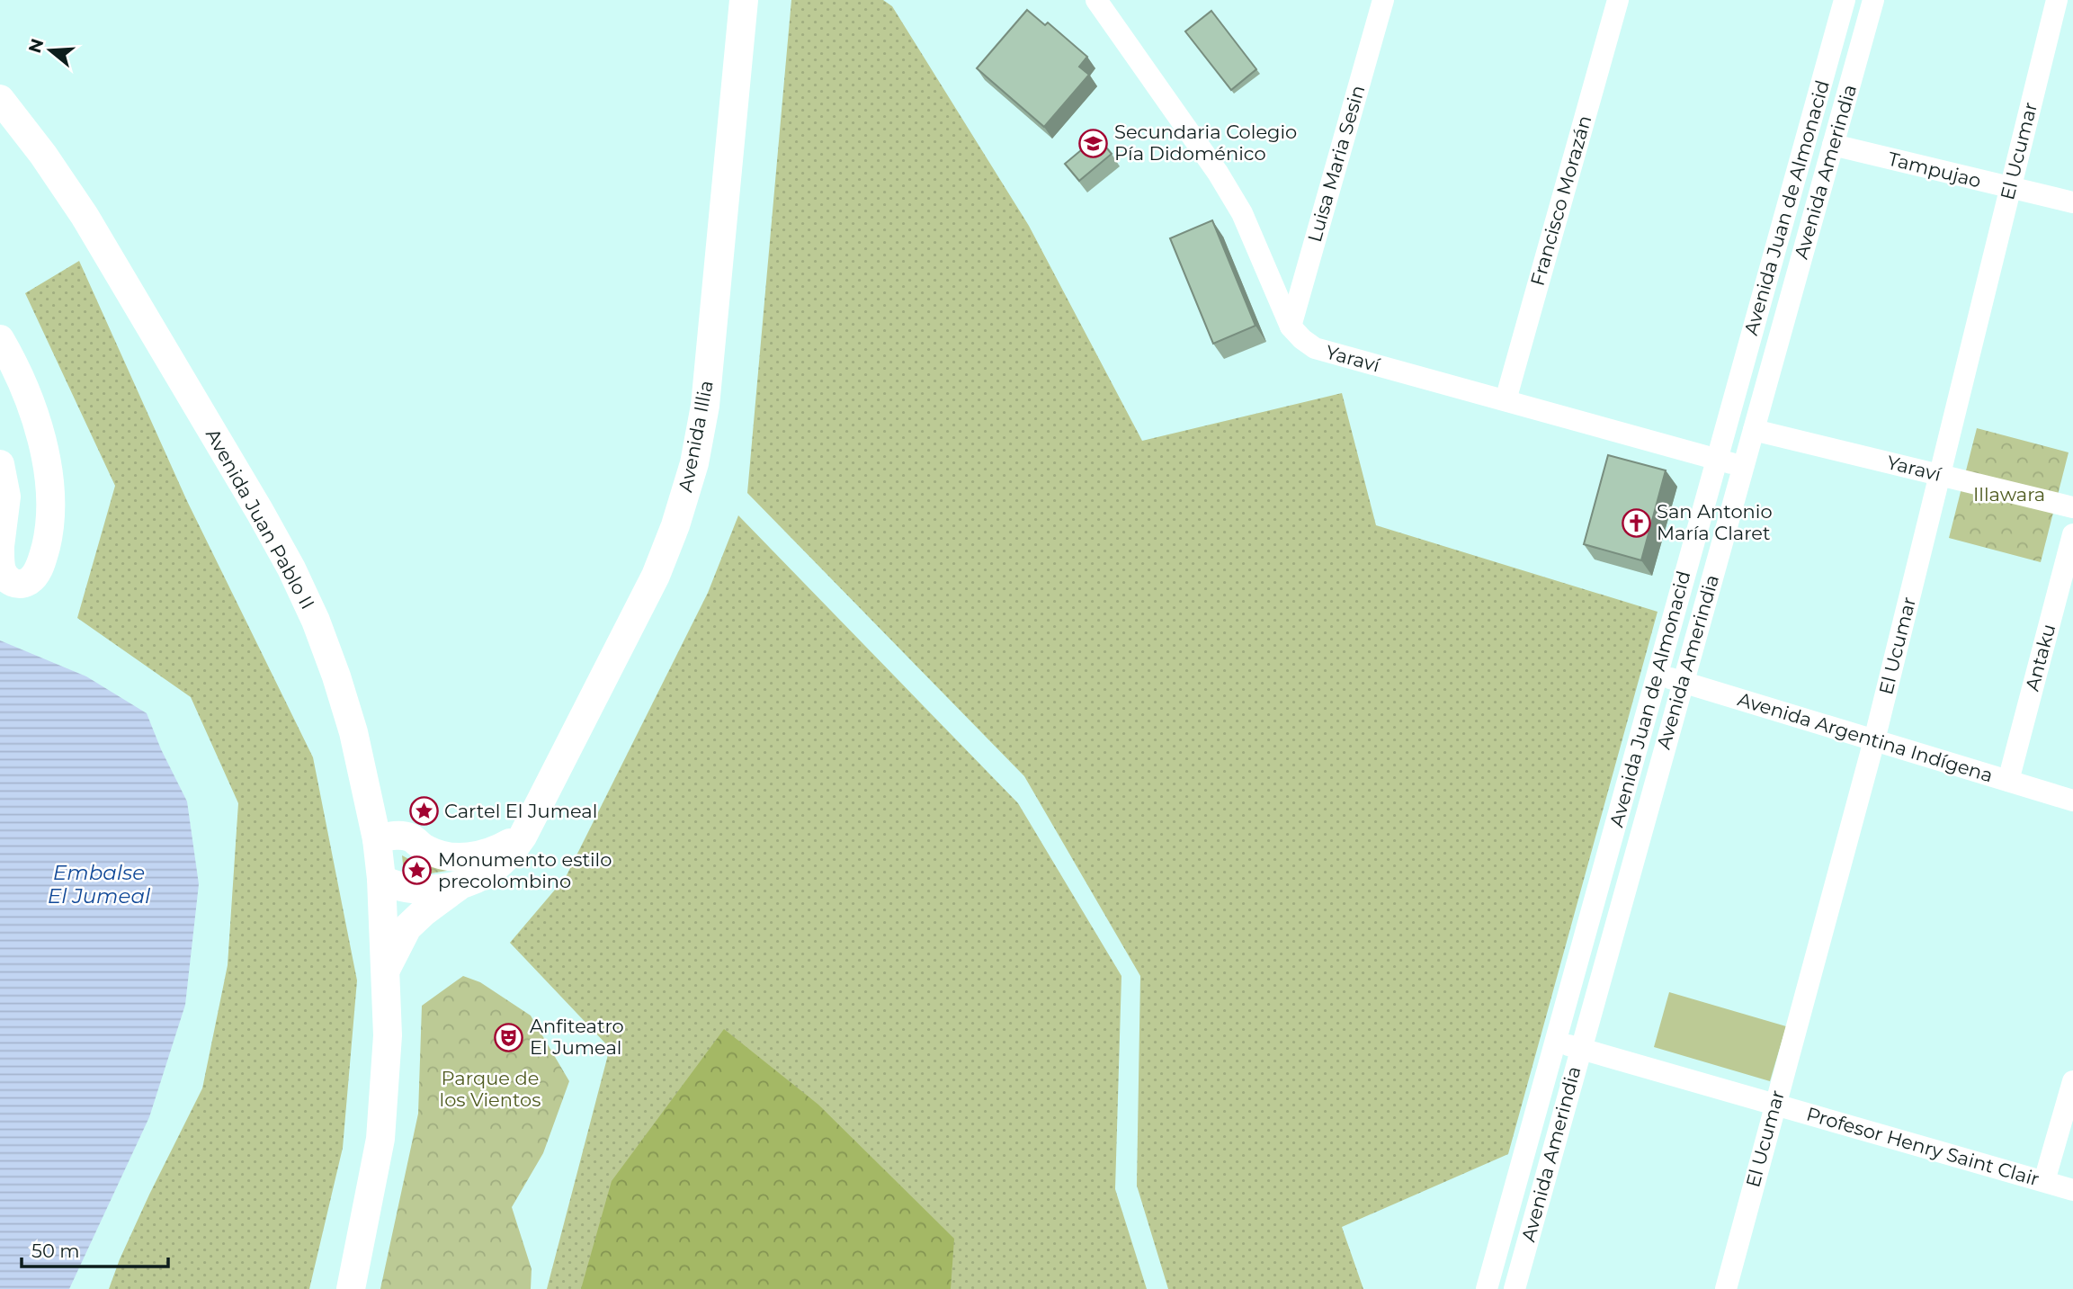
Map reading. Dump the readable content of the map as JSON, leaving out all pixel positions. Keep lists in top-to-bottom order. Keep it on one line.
{"streets":{"main road":["Avenida Illia","Avenida Juan Pablo II"],"street":["El Ucumar","Luisa Maria Sesin","Tampujao","Avenida Amerindia","Francisco Morazán","Avenida Juan de Almonacid","Yaraví","Antaku","Avenida Argentina Indígena","Profesor Henry Saint Clair"]},"crossings":[["El Ucumar","Tampujao"],["El Ucumar","Yaraví"],["El Ucumar","Avenida Argentina Indígena"],["El Ucumar","Profesor Henry Saint Clair"],["Luisa Maria Sesin","Yaraví"],["Tampujao","Avenida Amerindia"],["Avenida Amerindia","Yaraví"],["Avenida Amerindia","Avenida Argentina Indígena"],["Avenida Amerindia","Profesor Henry Saint Clair"],["Francisco Morazán","Yaraví"],["Avenida Juan de Almonacid","Yaraví"],["Avenida Juan de Almonacid","Avenida Argentina Indígena"],["Avenida Juan de Almonacid","Profesor Henry Saint Clair"],["Avenida Illia","Avenida Juan Pablo II"],["Antaku","Avenida Argentina Indígena"]],"water":["Embalse El Jumeal"],"parks":["Illawara","Parque de los Vientos"],"places":{"school or university":["Secundaria Colegio Pía Didoménico"],"church":["San Antonio María Claret"],"place":["Cartel El Jumeal","Monumento estilo precolombino"],"theatre":["Anfiteatro El Jumeal"]},"scale_bar":"50 m","north":"left"}
